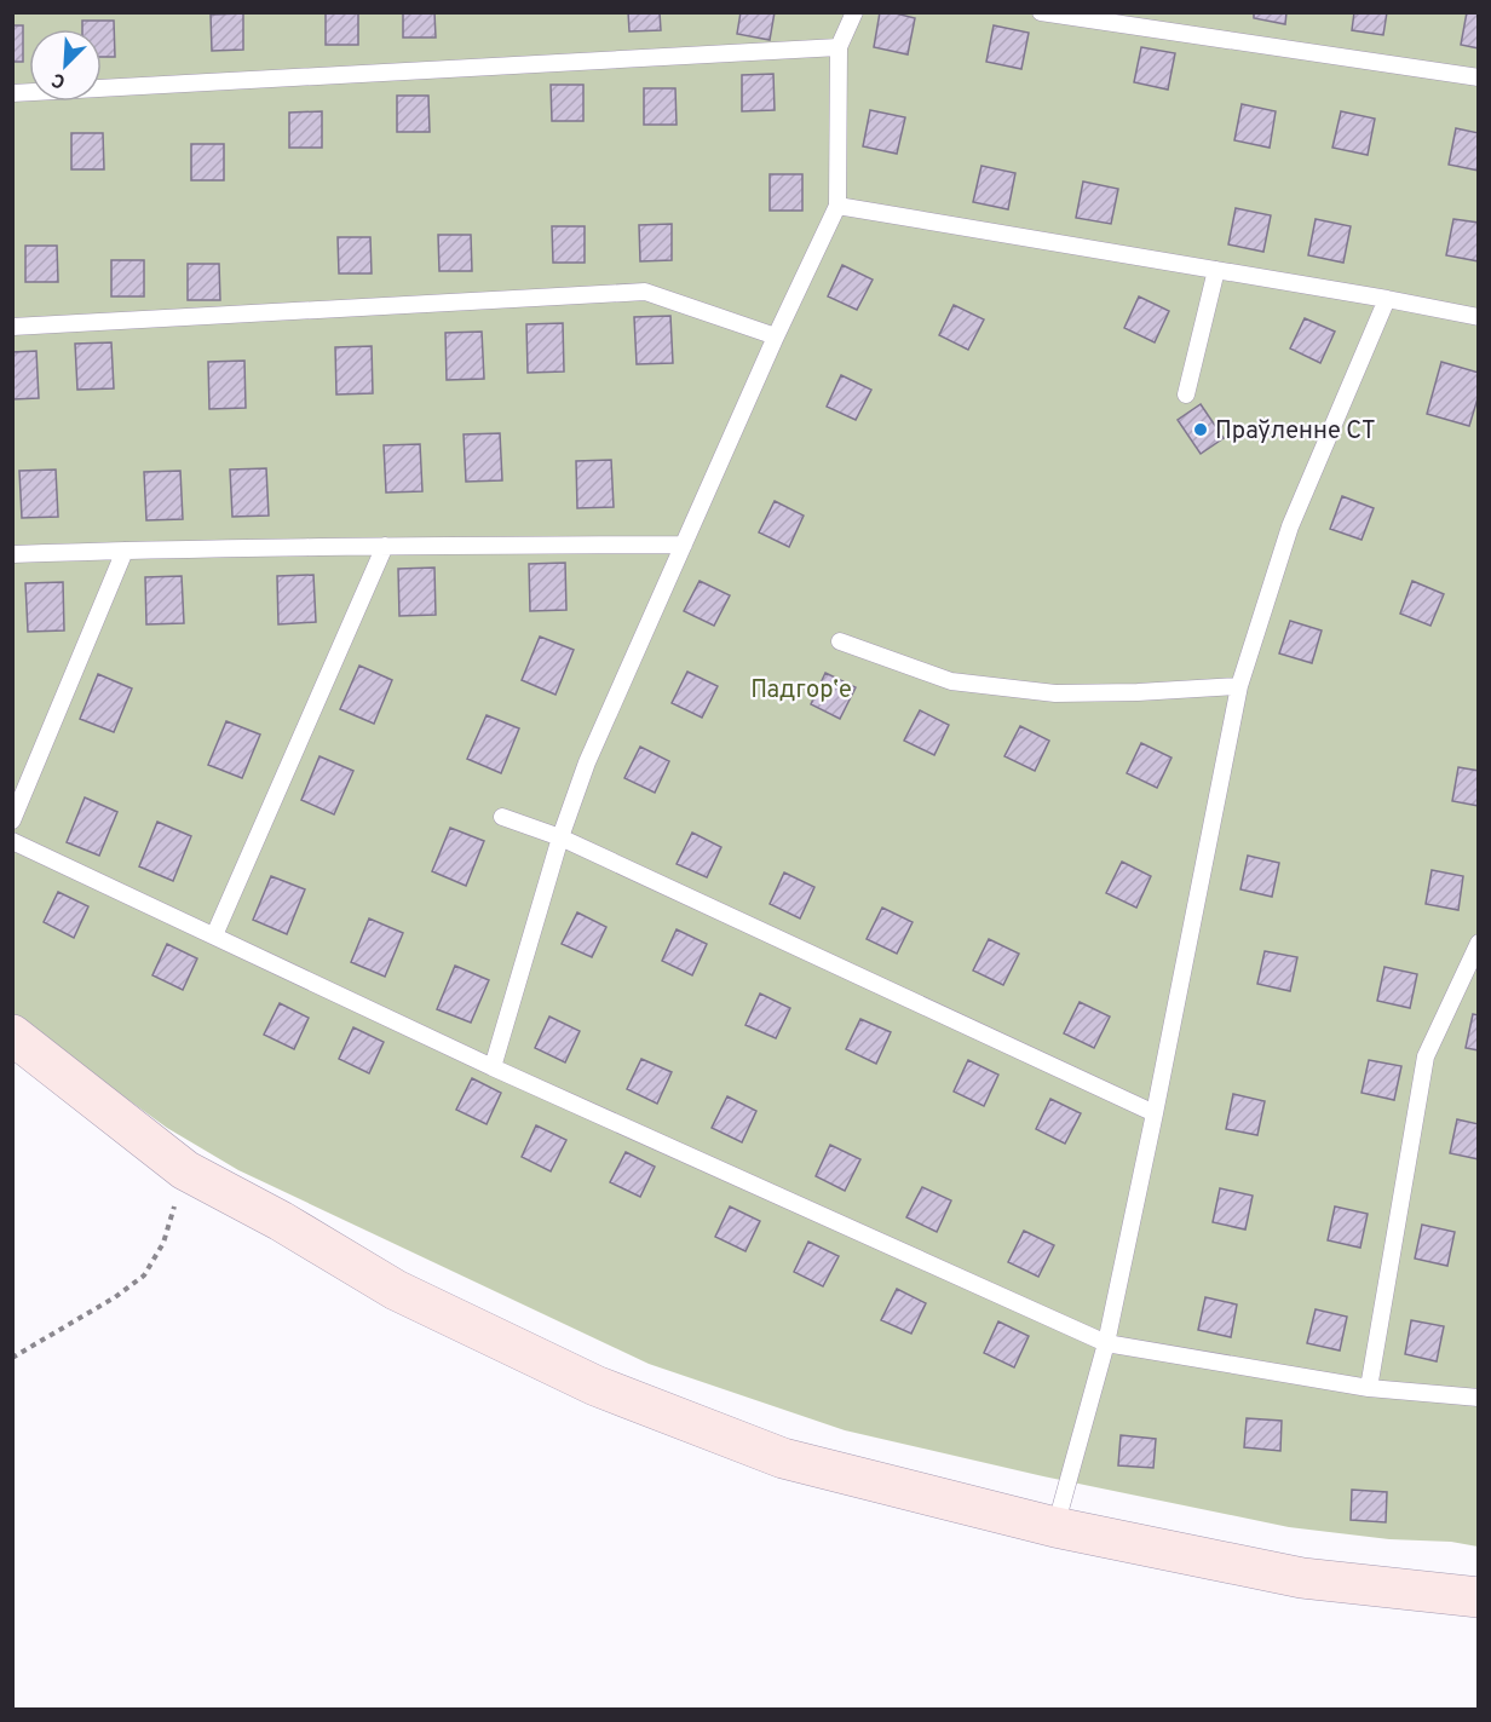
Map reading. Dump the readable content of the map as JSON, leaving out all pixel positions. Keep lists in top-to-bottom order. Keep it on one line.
{"parks":["Падгорʼе"],"places":["Праўленне СТ"],"north":"bottom left"}
